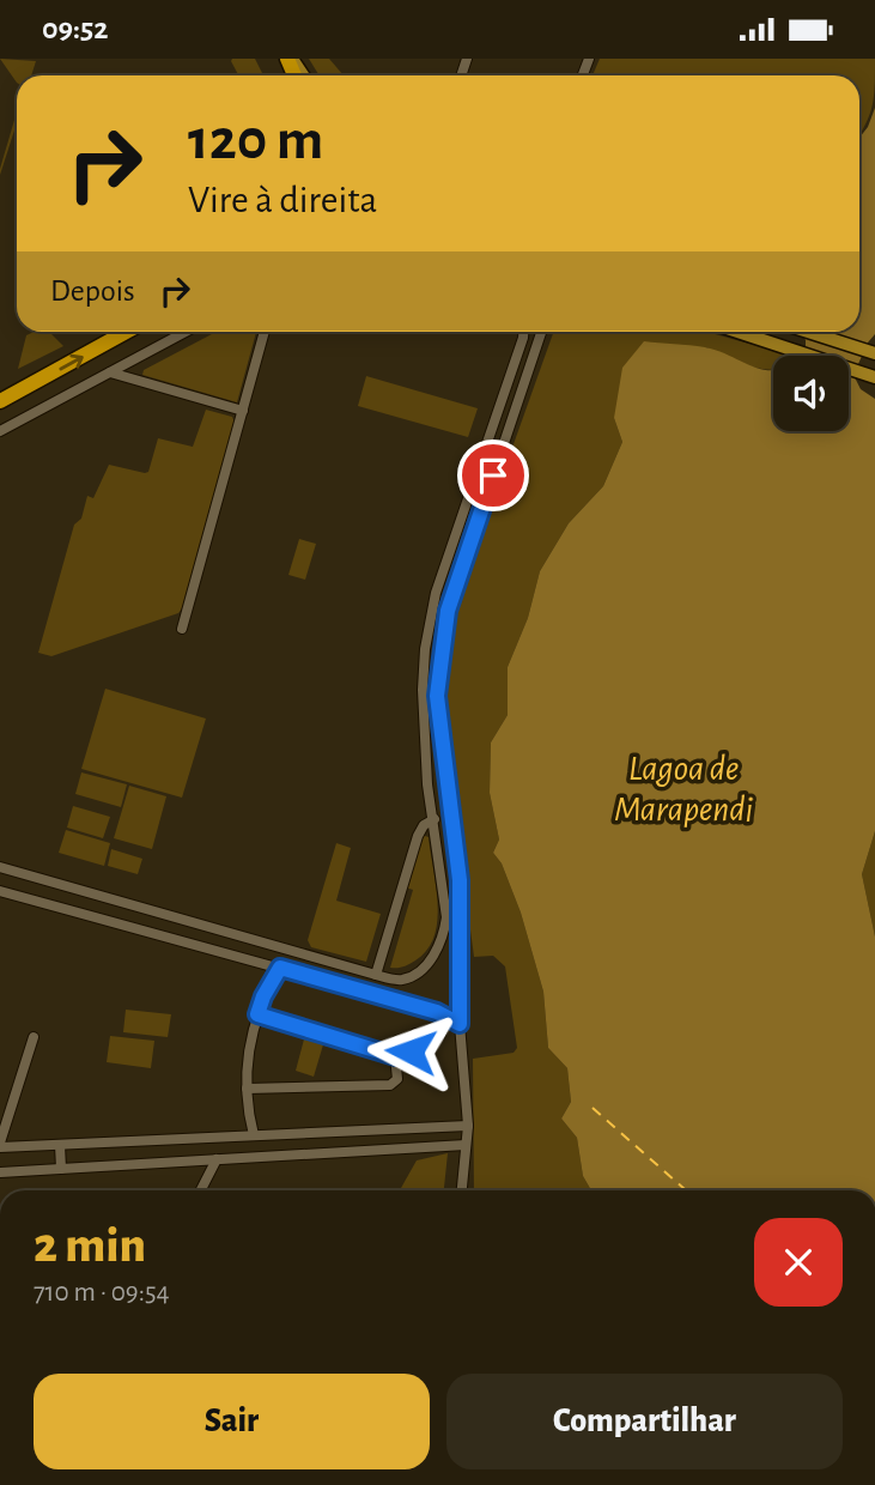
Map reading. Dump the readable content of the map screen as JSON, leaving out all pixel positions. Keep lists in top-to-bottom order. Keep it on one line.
{"water":["Lagoa de Marapendi"],"page":{"status":"09:52","turn":["120 m","Vire à direita"],"then":"Depois","heading":["2 min","710 m · 09:54"],"buttons":["Sair","Compartilhar"]}}
